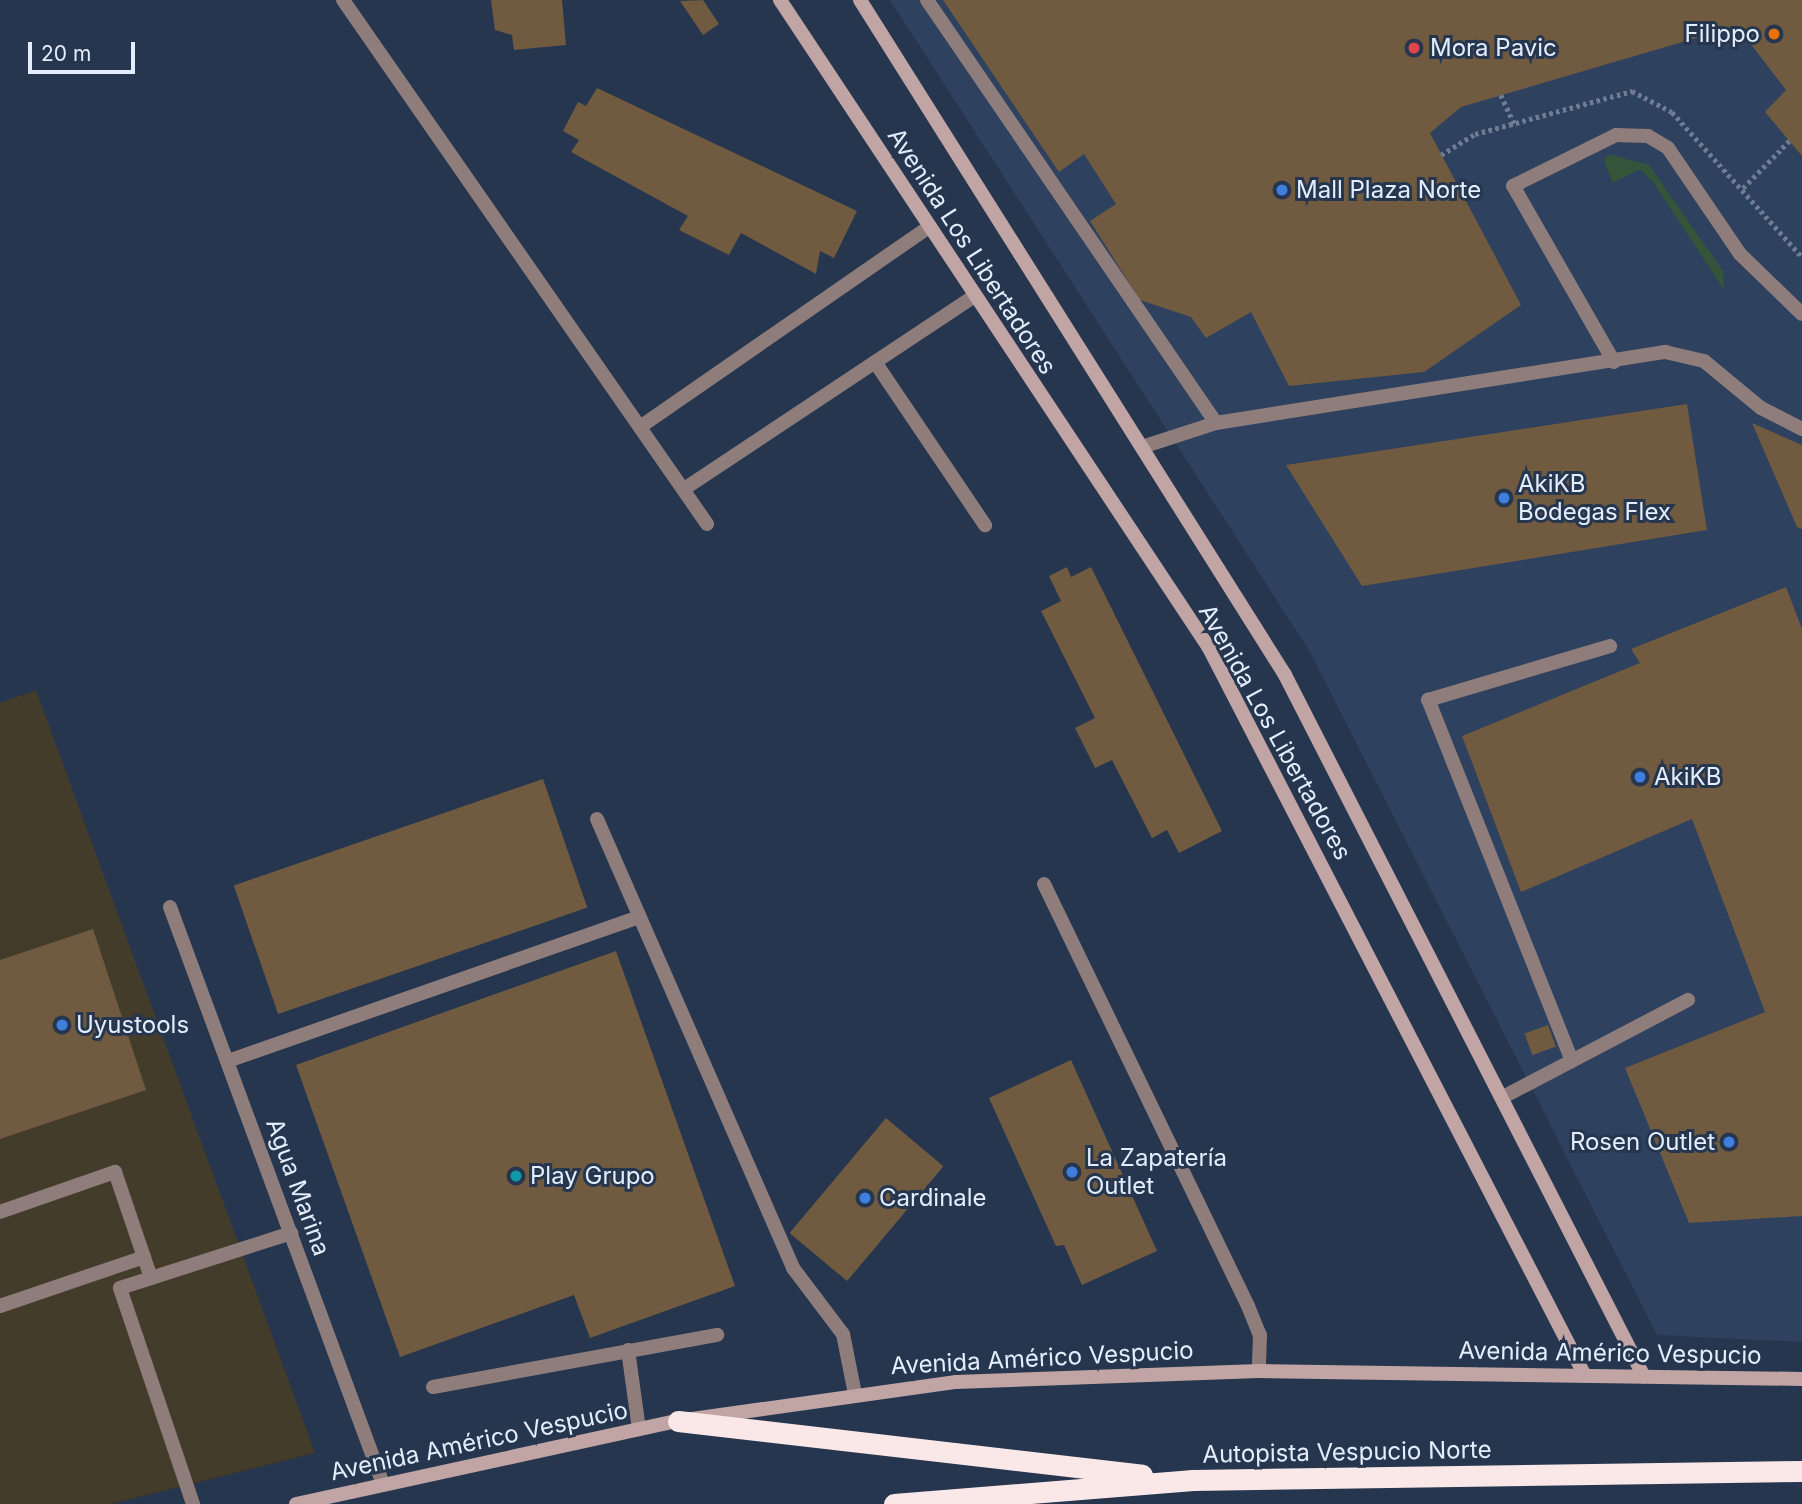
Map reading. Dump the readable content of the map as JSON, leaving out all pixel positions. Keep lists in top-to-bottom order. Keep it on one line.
{"streets":{"highway":["Autopista Vespucio Norte"],"street":["Avenida Los Libertadores","Agua Marina","Avenida Américo Vespucio"]},"crossings":[["Avenida Los Libertadores","Avenida Américo Vespucio"],["Agua Marina","Avenida Américo Vespucio"]],"places":["Filippo","Mora Pavic","Mall Plaza Norte","AkiKB Bodegas Flex","AkiKB","Uyustools","Rosen Outlet","La Zapatería Outlet","Play Grupo","Cardinale"],"scale_bar":"20 m"}
